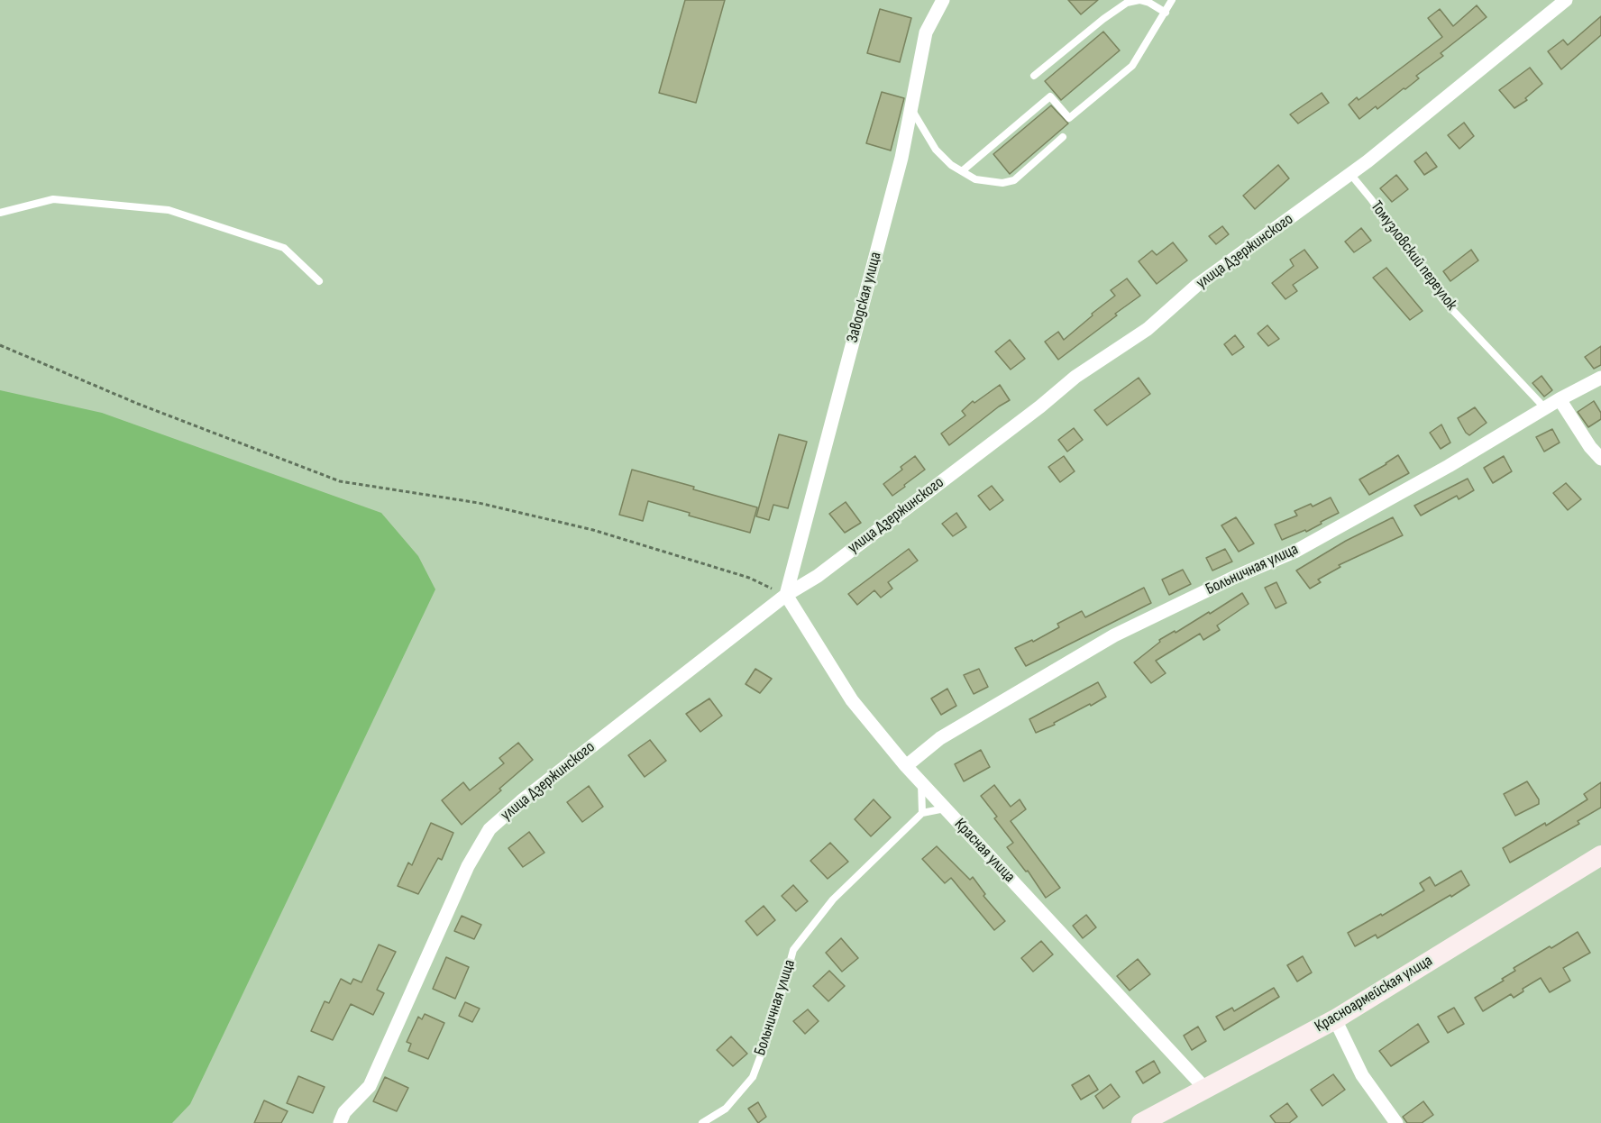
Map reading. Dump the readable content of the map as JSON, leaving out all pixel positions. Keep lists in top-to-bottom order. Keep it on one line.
{"streets":{"main road":["Красноармейская улица"],"street":["улица Дзержинского","Заводская улица","Больничная улица","Красная улица"],"lane":["Томузловский переулок"]},"crossings":[["улица Дзержинского","Томузловский переулок"],["улица Дзержинского","Заводская улица"],["улица Дзержинского","Красная улица"],["Томузловский переулок","Больничная улица"],["Заводская улица","Красная улица"],["Больничная улица","Красная улица"],["Красная улица","Красноармейская улица"]]}
